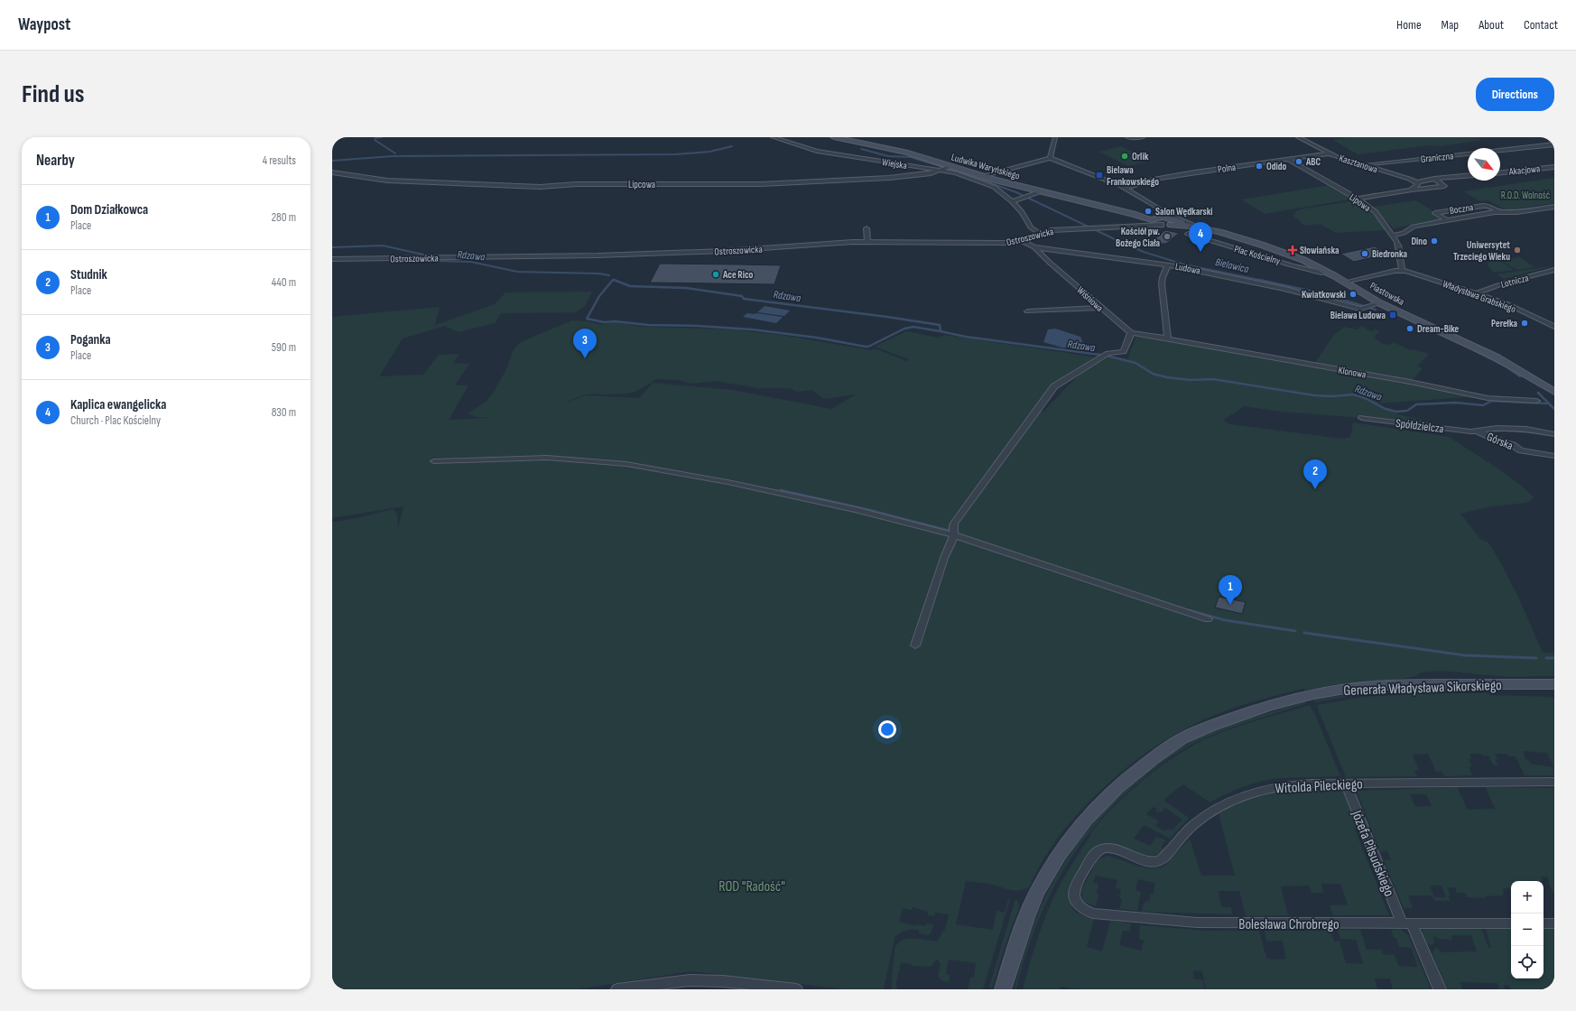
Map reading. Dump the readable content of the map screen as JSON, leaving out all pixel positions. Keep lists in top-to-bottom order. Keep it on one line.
{"streets":{"main road":["Ludwika Waryńskiego","Piastowska","Generała Władysława Sikorskiego"],"street":["Graniczna","Wiejska","Kasztanowa","Polna","Akacjowa","Lipcowa","Lipowa","Boczna","Ostroszowicka","Plac Kościelny","Ludowa","Lotnicza","Władysława Grabskiego","Wiśniowa","Klonowa","Spółdzielcza","Górska","Witolda Pileckiego","Józefa Piłsudskiego","Bolesława Chrobrego"]},"crossings":[["Graniczna","Kasztanowa"],["Wiejska","Ludwika Waryńskiego"],["Wiejska","Lipcowa"],["Wiejska","Ostroszowicka"],["Kasztanowa","Polna"],["Ludwika Waryńskiego","Lipcowa"],["Ludwika Waryńskiego","Ostroszowicka"],["Ludwika Waryńskiego","Piastowska"],["Polna","Lipowa"],["Lipowa","Boczna"],["Lipowa","Władysława Grabskiego"],["Ostroszowicka","Piastowska"],["Ostroszowicka","Wiśniowa"],["Plac Kościelny","Piastowska"],["Ludowa","Piastowska"],["Ludowa","Wiśniowa"],["Lotnicza","Władysława Grabskiego"],["Wiśniowa","Klonowa"],["Spółdzielcza","Górska"],["Witolda Pileckiego","Józefa Piłsudskiego"],["Witolda Pileckiego","Bolesława Chrobrego"],["Józefa Piłsudskiego","Bolesława Chrobrego"]],"water":["Rdzawa","Bielawica"],"parks":["R.O.D. Wolność","ROD \"Radość\""],"places":{"other":["Orlik","ABC","Odido","Salon Wędkarski","Kościół pw. Bożego Ciała","Dino","Uniwersytet Trzeciego Wieku","Biedronka","Ace Rico","Kwiatkowski","Perełka","Dream-Bike"],"transit":["Bielawa Frankowskiego","Bielawa Ludowa"],"health":["Słowiańska"]},"north":"bottom right","page":{"header":"Waypost","nav":["Home","Map","About","Contact"],"buttons":"Directions","title":"Find us","heading":["Nearby","4 results"],"list":[{"mark":"1","name":"Dom Działkowca","note":"Place","value":"280 m"},{"mark":"2","name":"Studnik","note":"Place","value":"440 m"},{"mark":"3","name":"Poganka","note":"Place","value":"590 m"},{"mark":"4","name":"Kaplica ewangelicka","note":"Church · Plac Kościelny","value":"830 m"}],"pins":["4","3","2","1"],"map_buttons":["+","−"]}}
